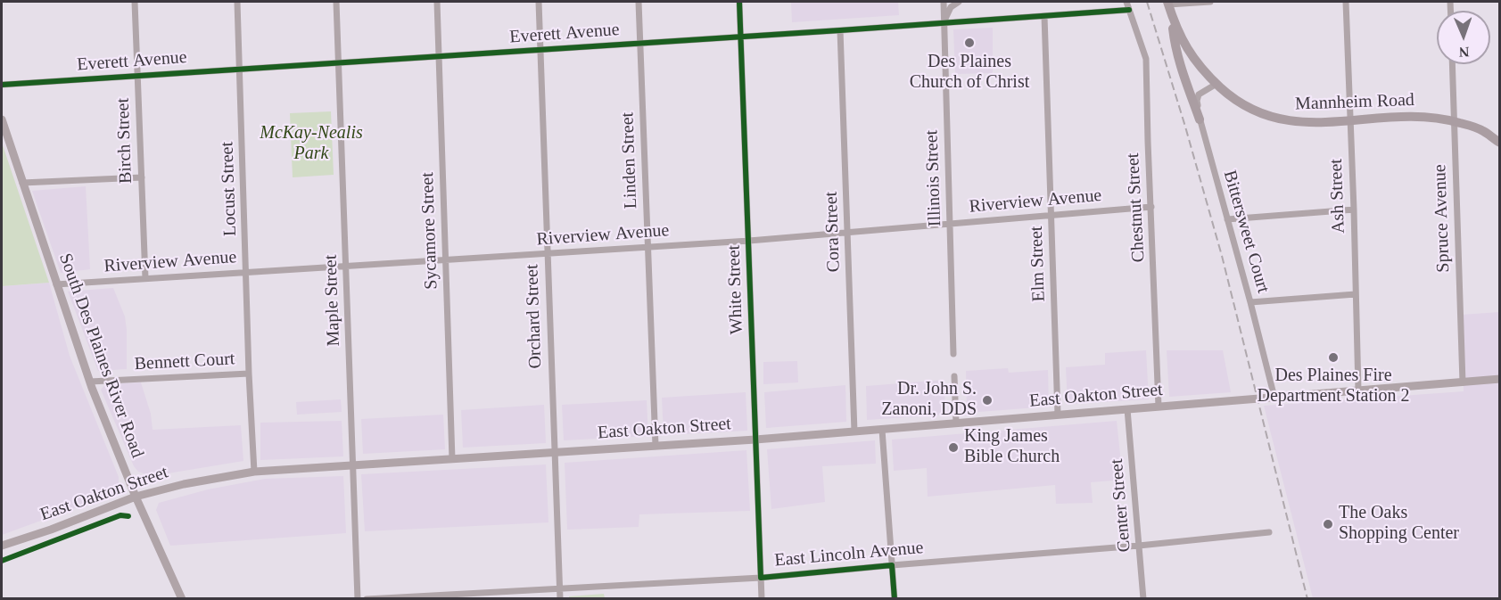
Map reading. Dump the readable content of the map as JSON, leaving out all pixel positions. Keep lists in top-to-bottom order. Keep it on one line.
{"streets":{"main road":["Mannheim Road","South Des Plaines River Road","East Oakton Street"],"street":["Everett Avenue","Birch Street","Linden Street","Illinois Street","Locust Street","Ash Street","Riverview Avenue","Chestnut Street","Spruce Avenue","Sycamore Street","Cora Street","Bittersweet Court","Elm Street","White Street","Maple Street","Orchard Street","Bennett Court","Center Street","East Lincoln Avenue"]},"crossings":[["Everett Avenue","Birch Street"],["Everett Avenue","Linden Street"],["Everett Avenue","Illinois Street"],["Everett Avenue","Locust Street"],["Everett Avenue","Chestnut Street"],["Everett Avenue","Sycamore Street"],["Everett Avenue","Cora Street"],["Everett Avenue","Elm Street"],["Everett Avenue","White Street"],["Everett Avenue","Maple Street"],["Everett Avenue","Orchard Street"],["Mannheim Road","Ash Street"],["Mannheim Road","Spruce Avenue"],["Mannheim Road","Bittersweet Court"],["Birch Street","Riverview Avenue"],["Linden Street","Riverview Avenue"],["Linden Street","East Oakton Street"],["Illinois Street","Riverview Avenue"],["Locust Street","Riverview Avenue"],["Locust Street","Bennett Court"],["Locust Street","East Oakton Street"],["Ash Street","East Oakton Street"],["Riverview Avenue","Chestnut Street"],["Riverview Avenue","Sycamore Street"],["Riverview Avenue","Cora Street"],["Riverview Avenue","Elm Street"],["Riverview Avenue","White Street"],["Riverview Avenue","Maple Street"],["Riverview Avenue","Orchard Street"],["Riverview Avenue","South Des Plaines River Road"],["Chestnut Street","East Oakton Street"],["Spruce Avenue","East Oakton Street"],["Sycamore Street","East Oakton Street"],["Cora Street","East Oakton Street"],["Bittersweet Court","East Oakton Street"],["Elm Street","East Oakton Street"],["White Street","East Oakton Street"],["White Street","East Lincoln Avenue"],["Maple Street","East Oakton Street"],["Orchard Street","East Oakton Street"],["Orchard Street","East Lincoln Avenue"],["South Des Plaines River Road","Bennett Court"],["South Des Plaines River Road","East Oakton Street"],["East Oakton Street","Center Street"],["Center Street","East Lincoln Avenue"]],"parks":["McKay-Nealis Park"],"places":["Des Plaines Church of Christ","Des Plaines Fire Department Station 2","Dr. John S. Zanoni, DDS","King James Bible Church","The Oaks Shopping Center"],"north":"bottom"}
